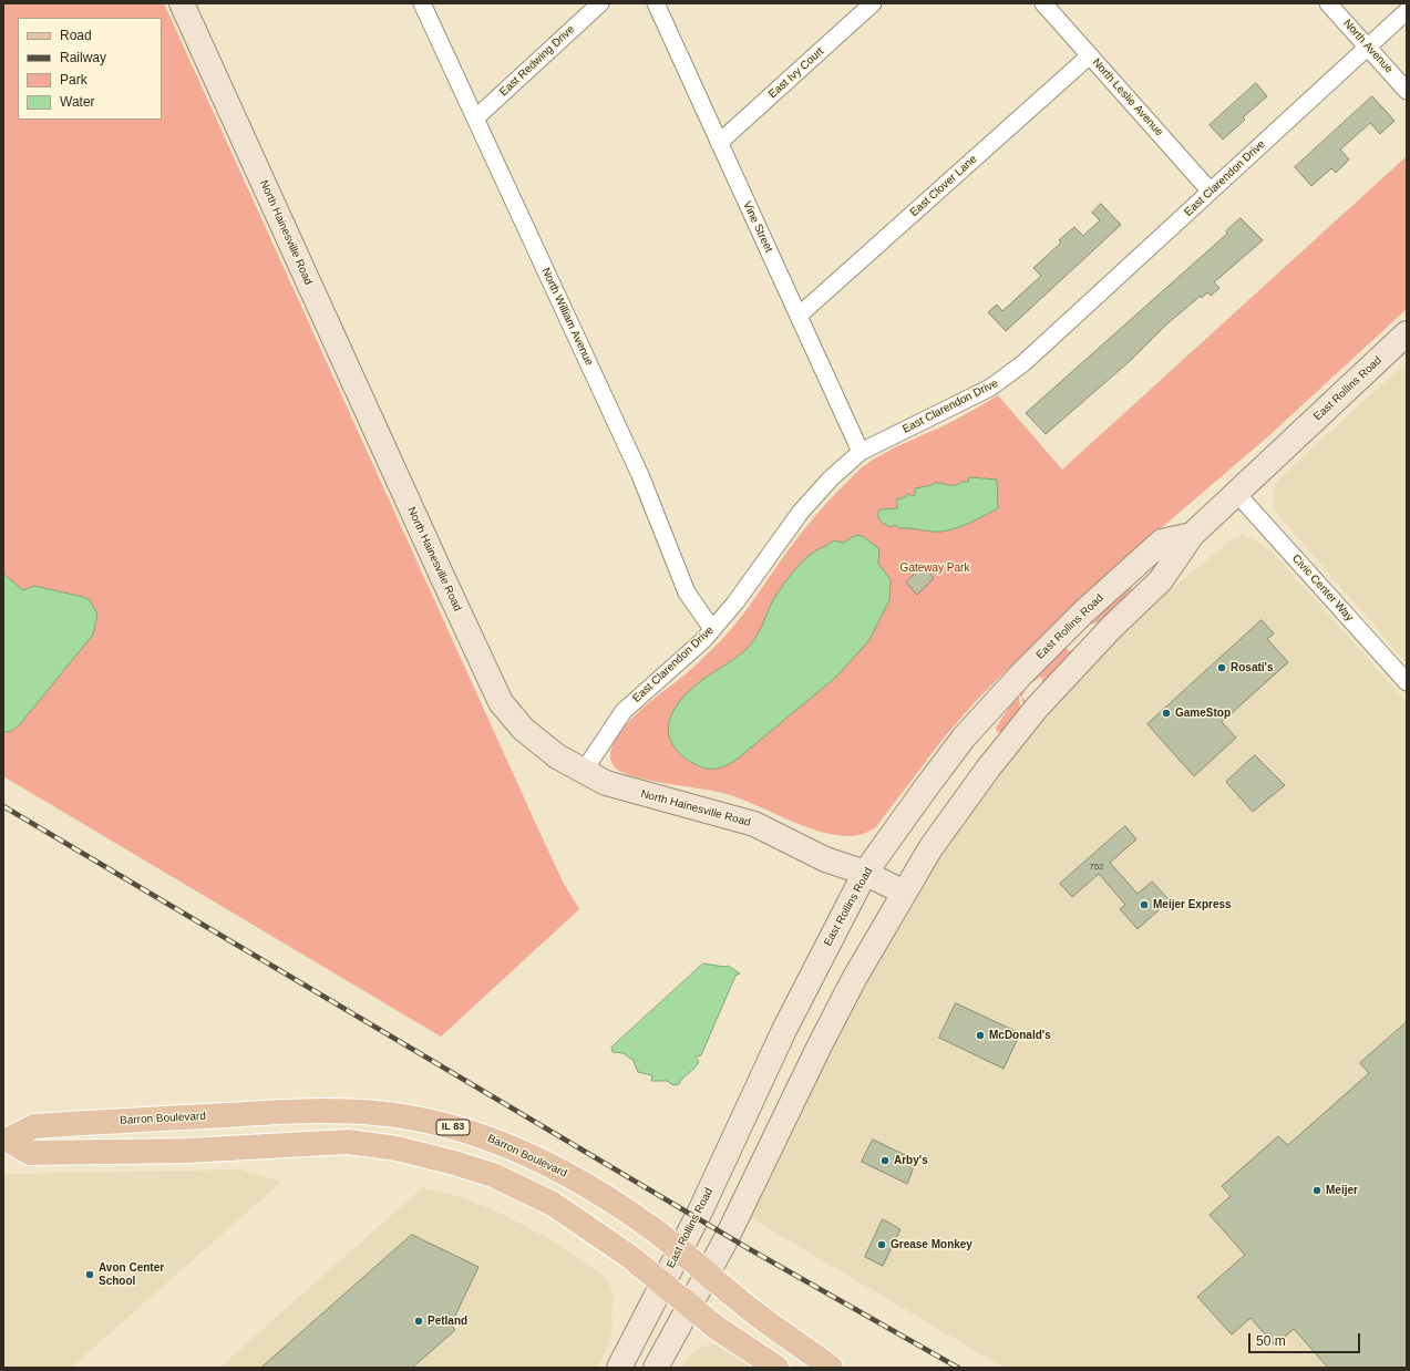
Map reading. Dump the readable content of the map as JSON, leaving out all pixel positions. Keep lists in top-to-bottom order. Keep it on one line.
{"streets":{"main road":["North Hainesville Road","East Rollins Road","Barron Boulevard","IL 83"],"street":["North Avenue","East Redwing Drive","East Ivy Court","North Leslie Avenue","East Clarendon Drive","East Clover Lane","Vine Street","North William Avenue","Civic Center Way"]},"crossings":[["North Avenue","East Clarendon Drive"],["East Redwing Drive","North William Avenue"],["East Ivy Court","Vine Street"],["North Leslie Avenue","East Clarendon Drive"],["North Leslie Avenue","East Clover Lane"],["East Clarendon Drive","Vine Street"],["East Clarendon Drive","North Hainesville Road"],["East Clarendon Drive","North William Avenue"],["East Clover Lane","Vine Street"],["North Hainesville Road","East Rollins Road"],["East Rollins Road","Civic Center Way"],["East Rollins Road","Barron Boulevard"]],"parks":["Gateway Park"],"places":["Rosati's","GameStop","Meijer Express","McDonald's","Arby's","Meijer","Grease Monkey","Avon Center School","Petland"],"house_numbers":["752"],"legend":["Road","Railway","Park","Water"],"scale_bar":"50 m"}
